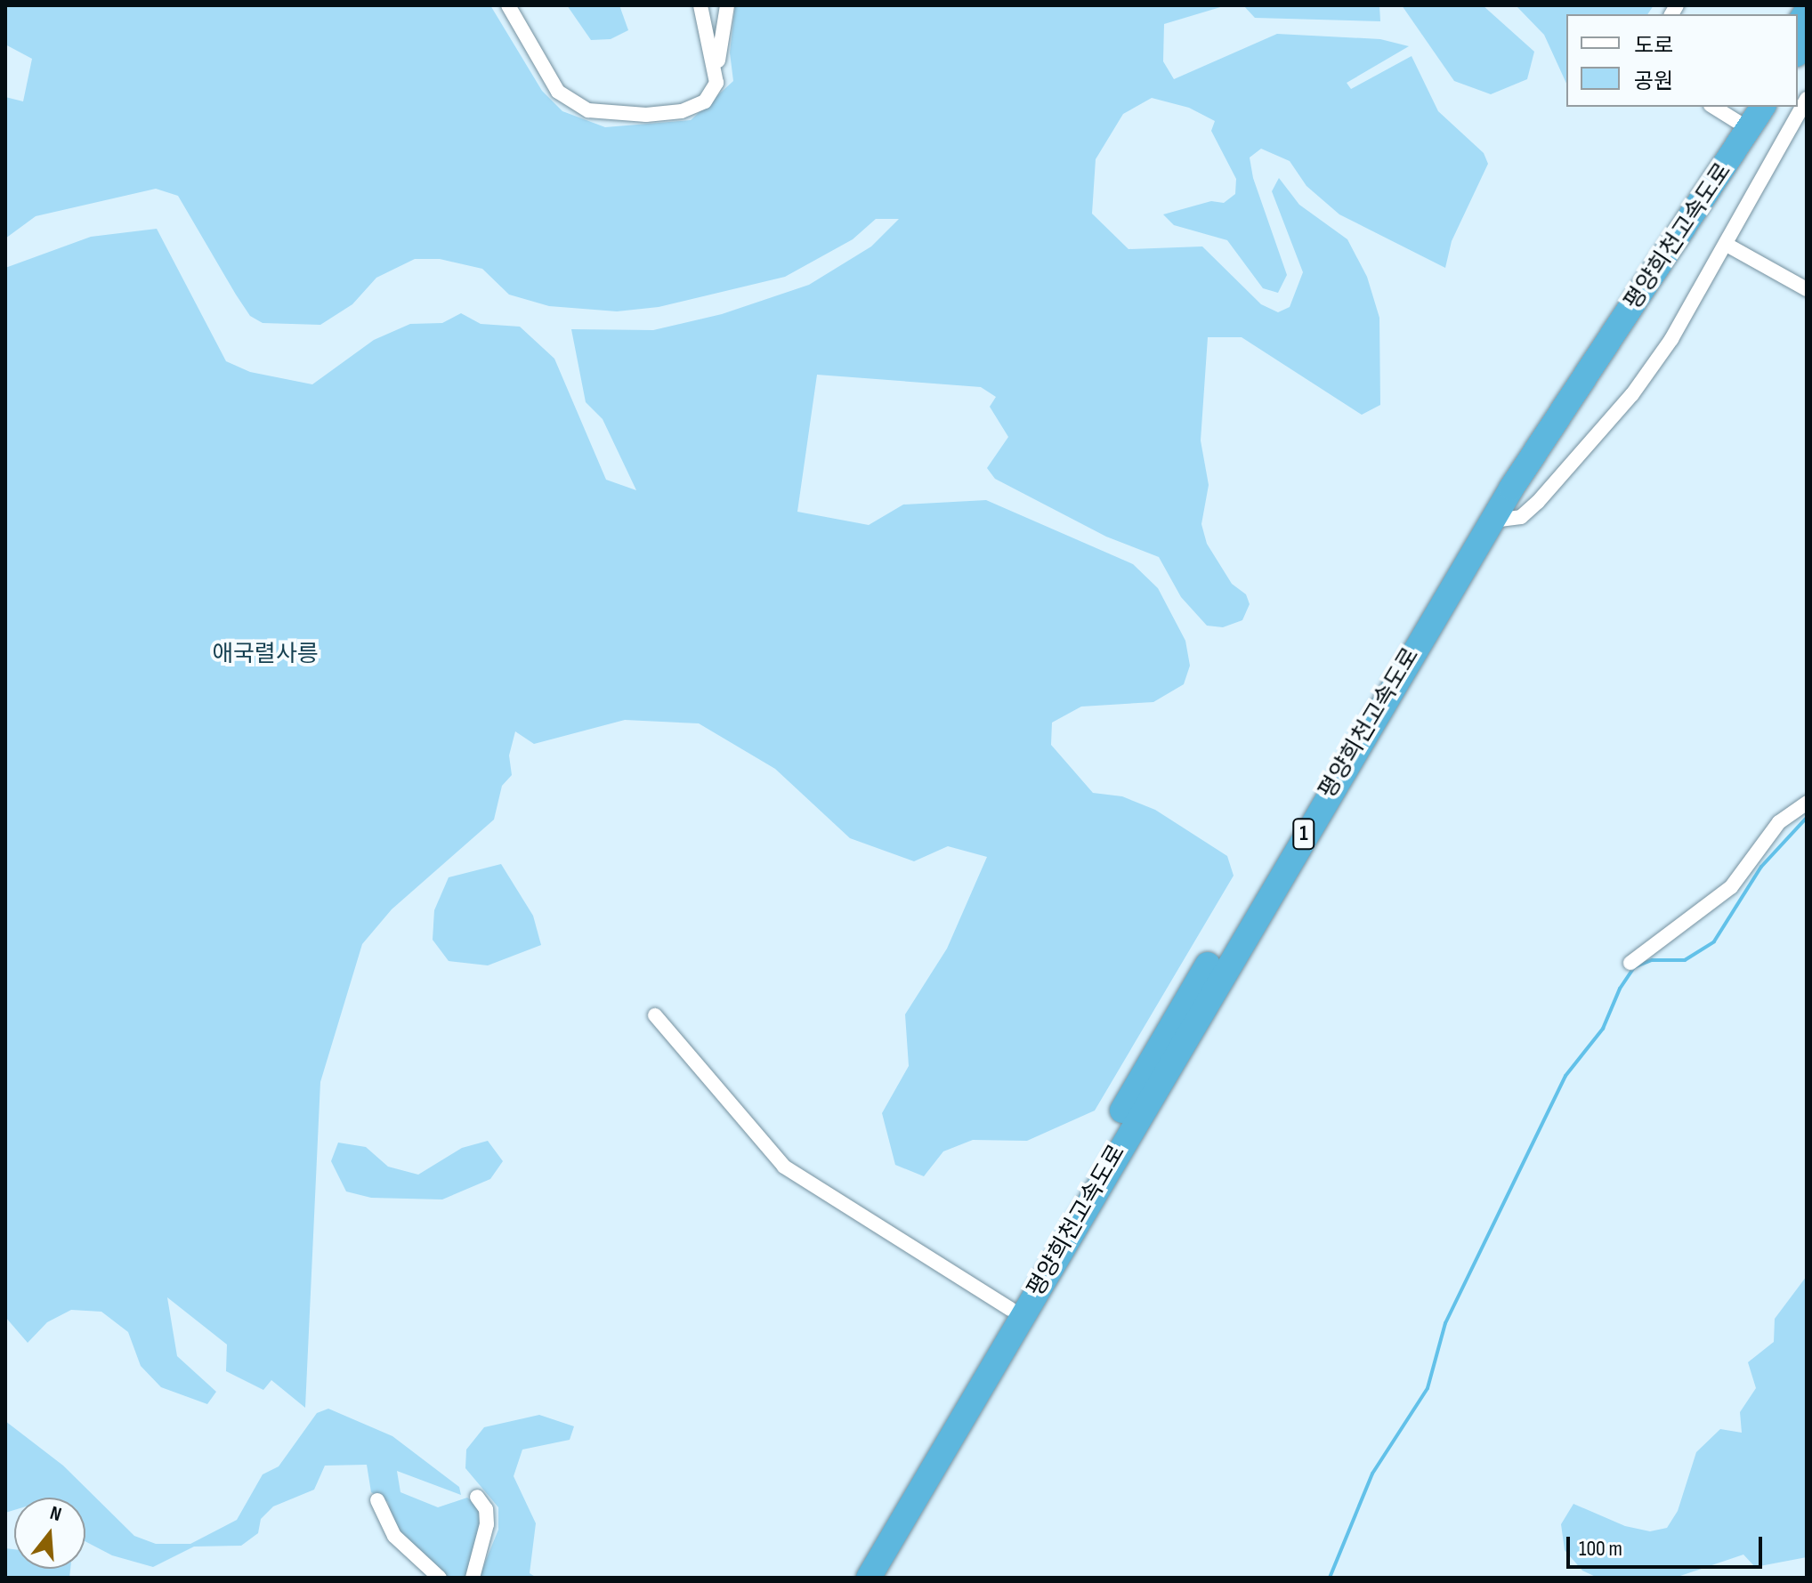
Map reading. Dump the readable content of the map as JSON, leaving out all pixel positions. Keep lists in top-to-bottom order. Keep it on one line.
{"streets":{"highway":["평양희천고속도로","1"]},"parks":["애국렬사릉"],"legend":["도로","공원"],"scale_bar":"100 m","north":"top"}
